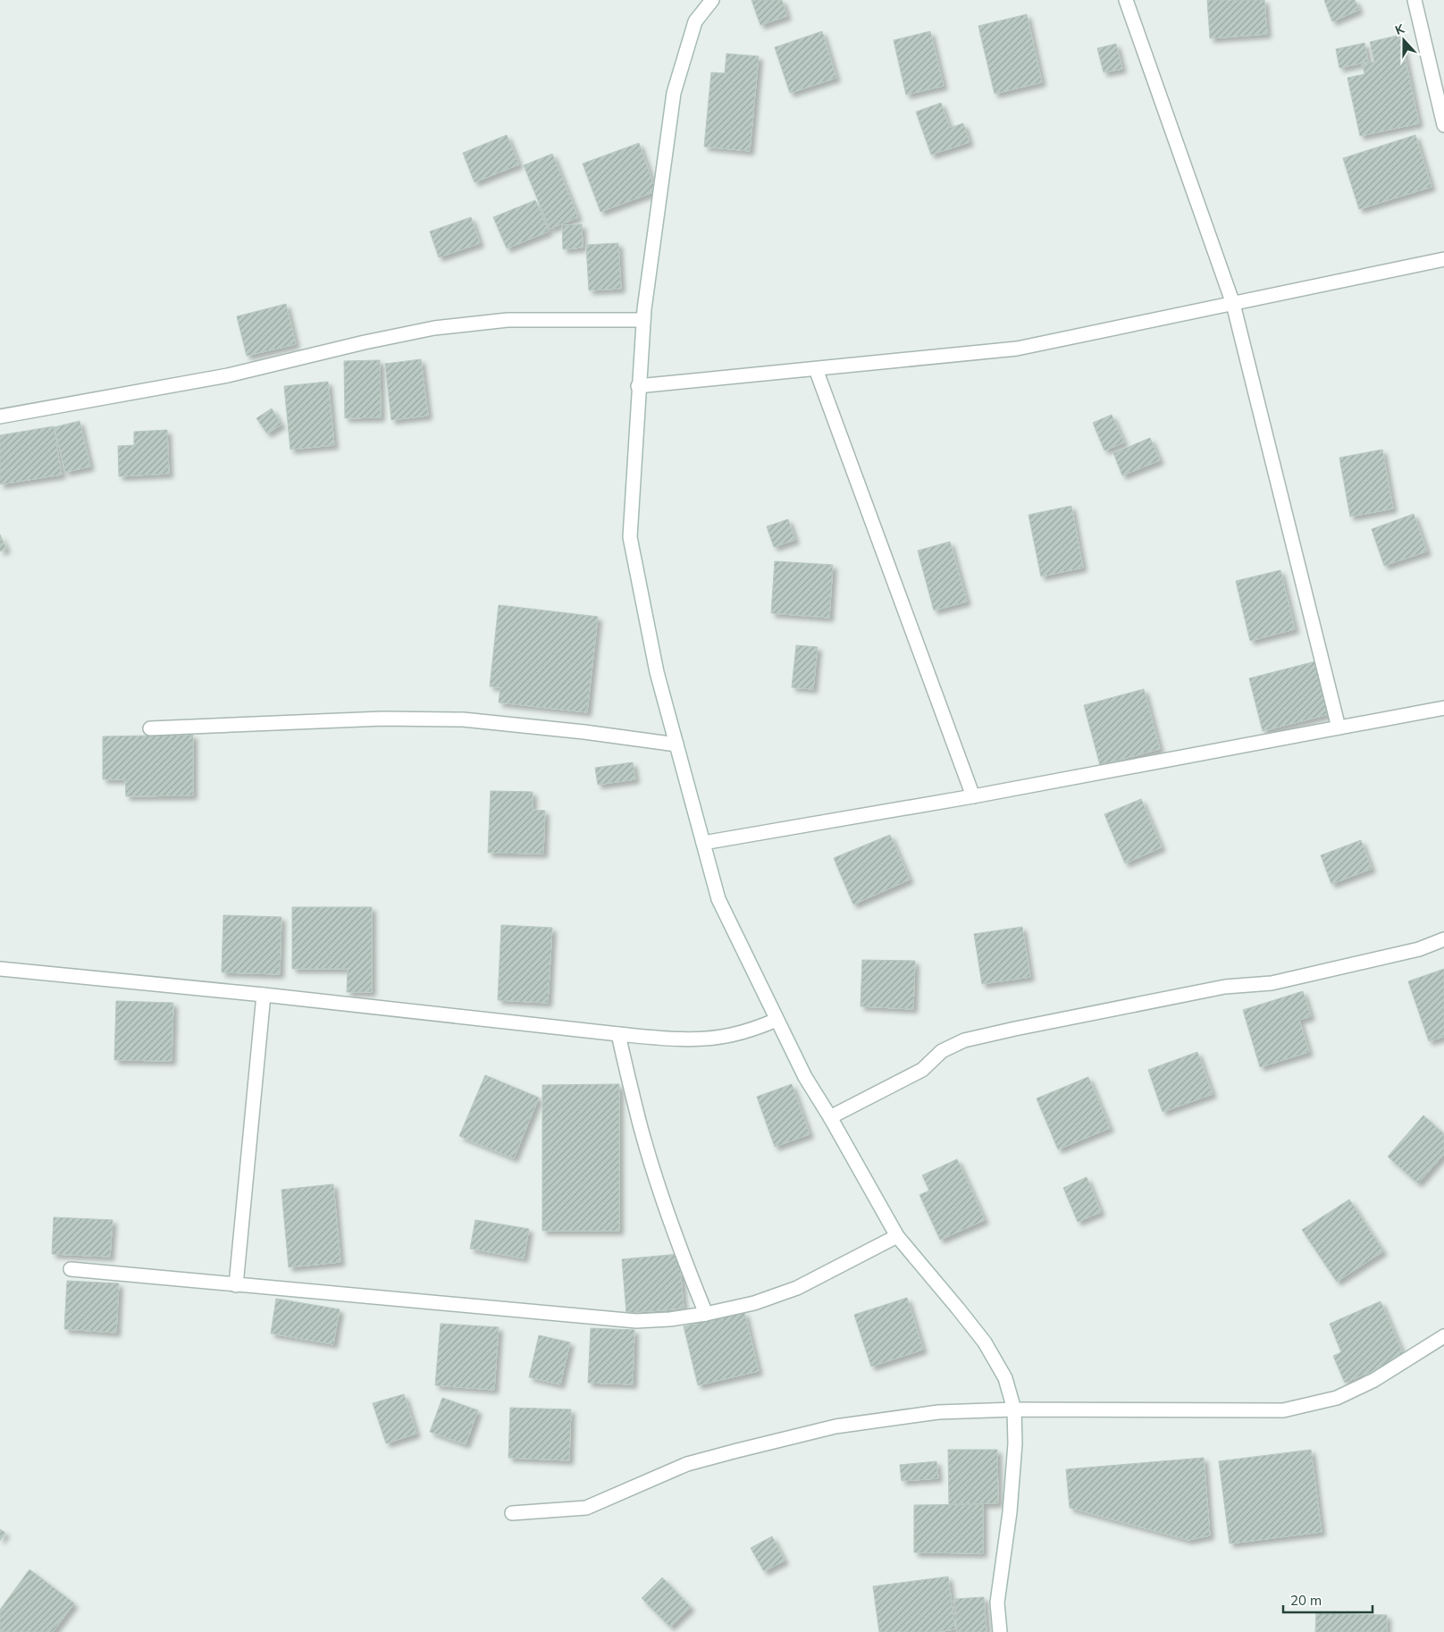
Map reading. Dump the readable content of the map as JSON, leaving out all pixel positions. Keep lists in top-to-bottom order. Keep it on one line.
{"scale_bar":"20 m","north":"top"}
